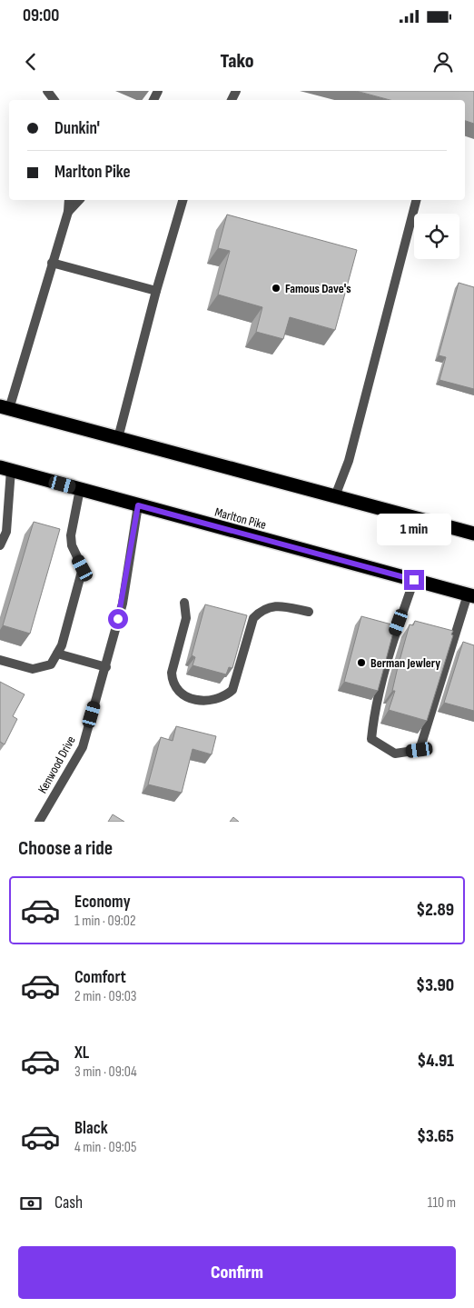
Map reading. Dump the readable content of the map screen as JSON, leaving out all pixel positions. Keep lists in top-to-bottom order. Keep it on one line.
{"streets":{"highway":["Marlton Pike"],"street":["Kenwood Drive"]},"crossings":[["Marlton Pike","Kenwood Drive"]],"places":["Famous Dave's","Berman Jewlery"],"page":{"status":"09:00","header":"Tako","banner":["Dunkin'","Marlton Pike"],"bubble":"1 min","heading":"Choose a ride","list":[{"name":"Economy","note":"1 min · 09:02","value":"$2.89"},{"name":"Comfort","note":"2 min · 09:03","value":"$3.90"},{"name":"XL","note":"3 min · 09:04","value":"$4.91"},{"name":"Black","note":"4 min · 09:05","value":"$3.65"}],"pay":["Cash","110 m"],"buttons":"Confirm"}}
